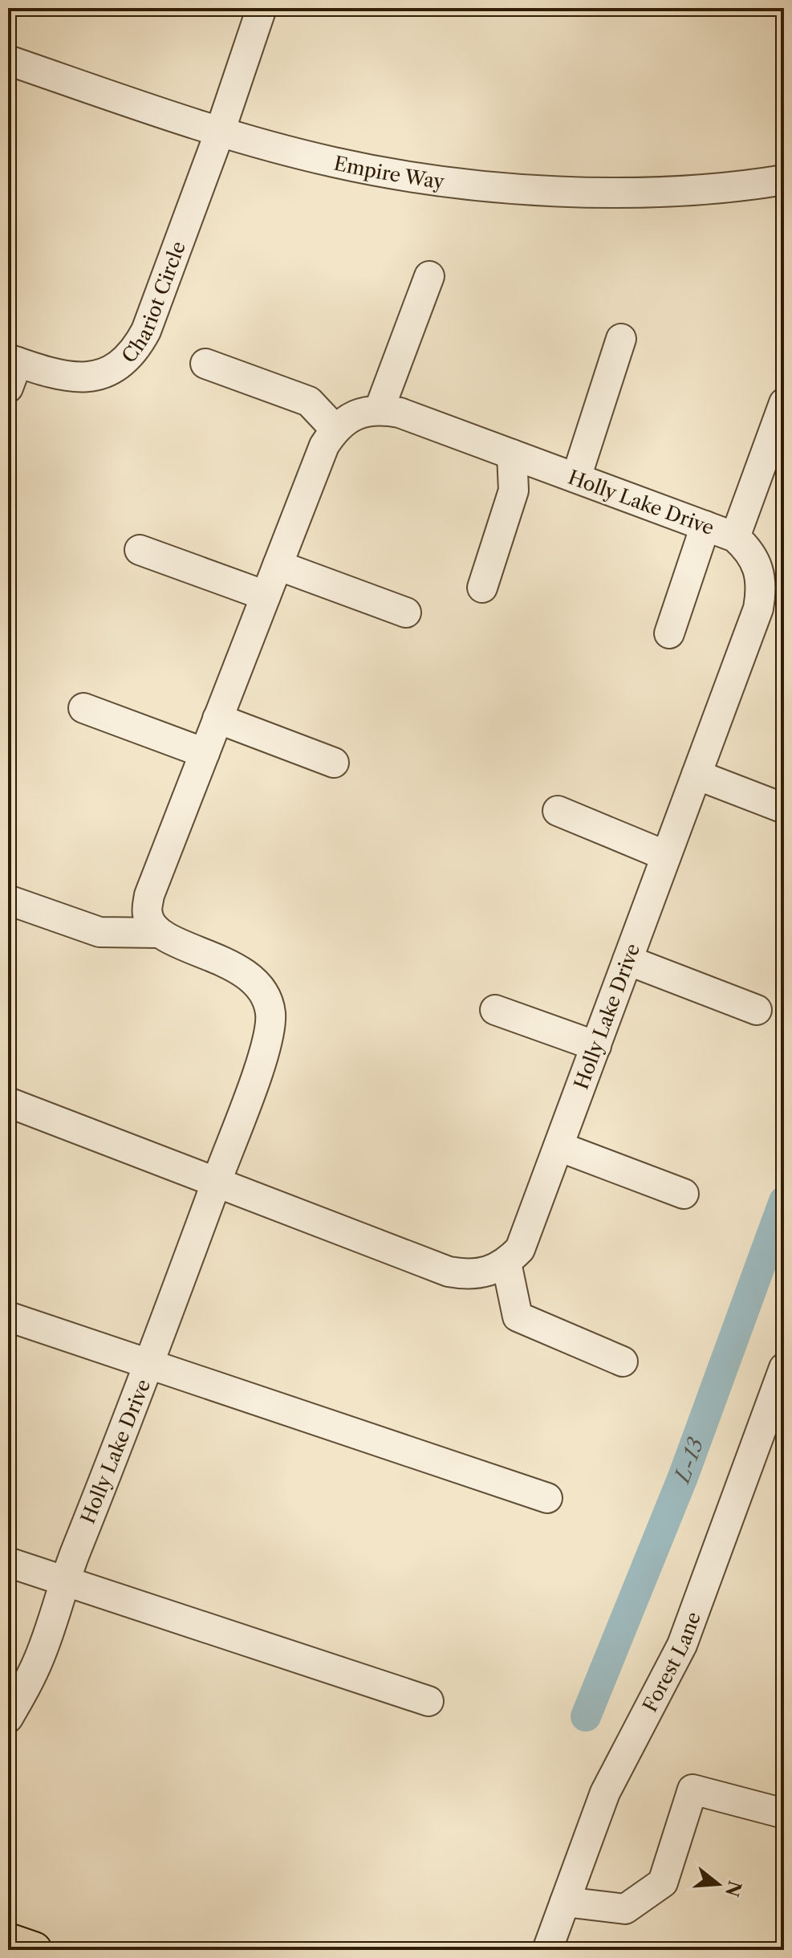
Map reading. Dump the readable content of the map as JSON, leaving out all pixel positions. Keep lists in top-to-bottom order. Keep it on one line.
{"streets":{"street":["Empire Way","Chariot Circle","Holly Lake Drive","Forest Lane"]},"crossings":[["Empire Way","Chariot Circle"]],"water":["L-13"],"north":"right"}
